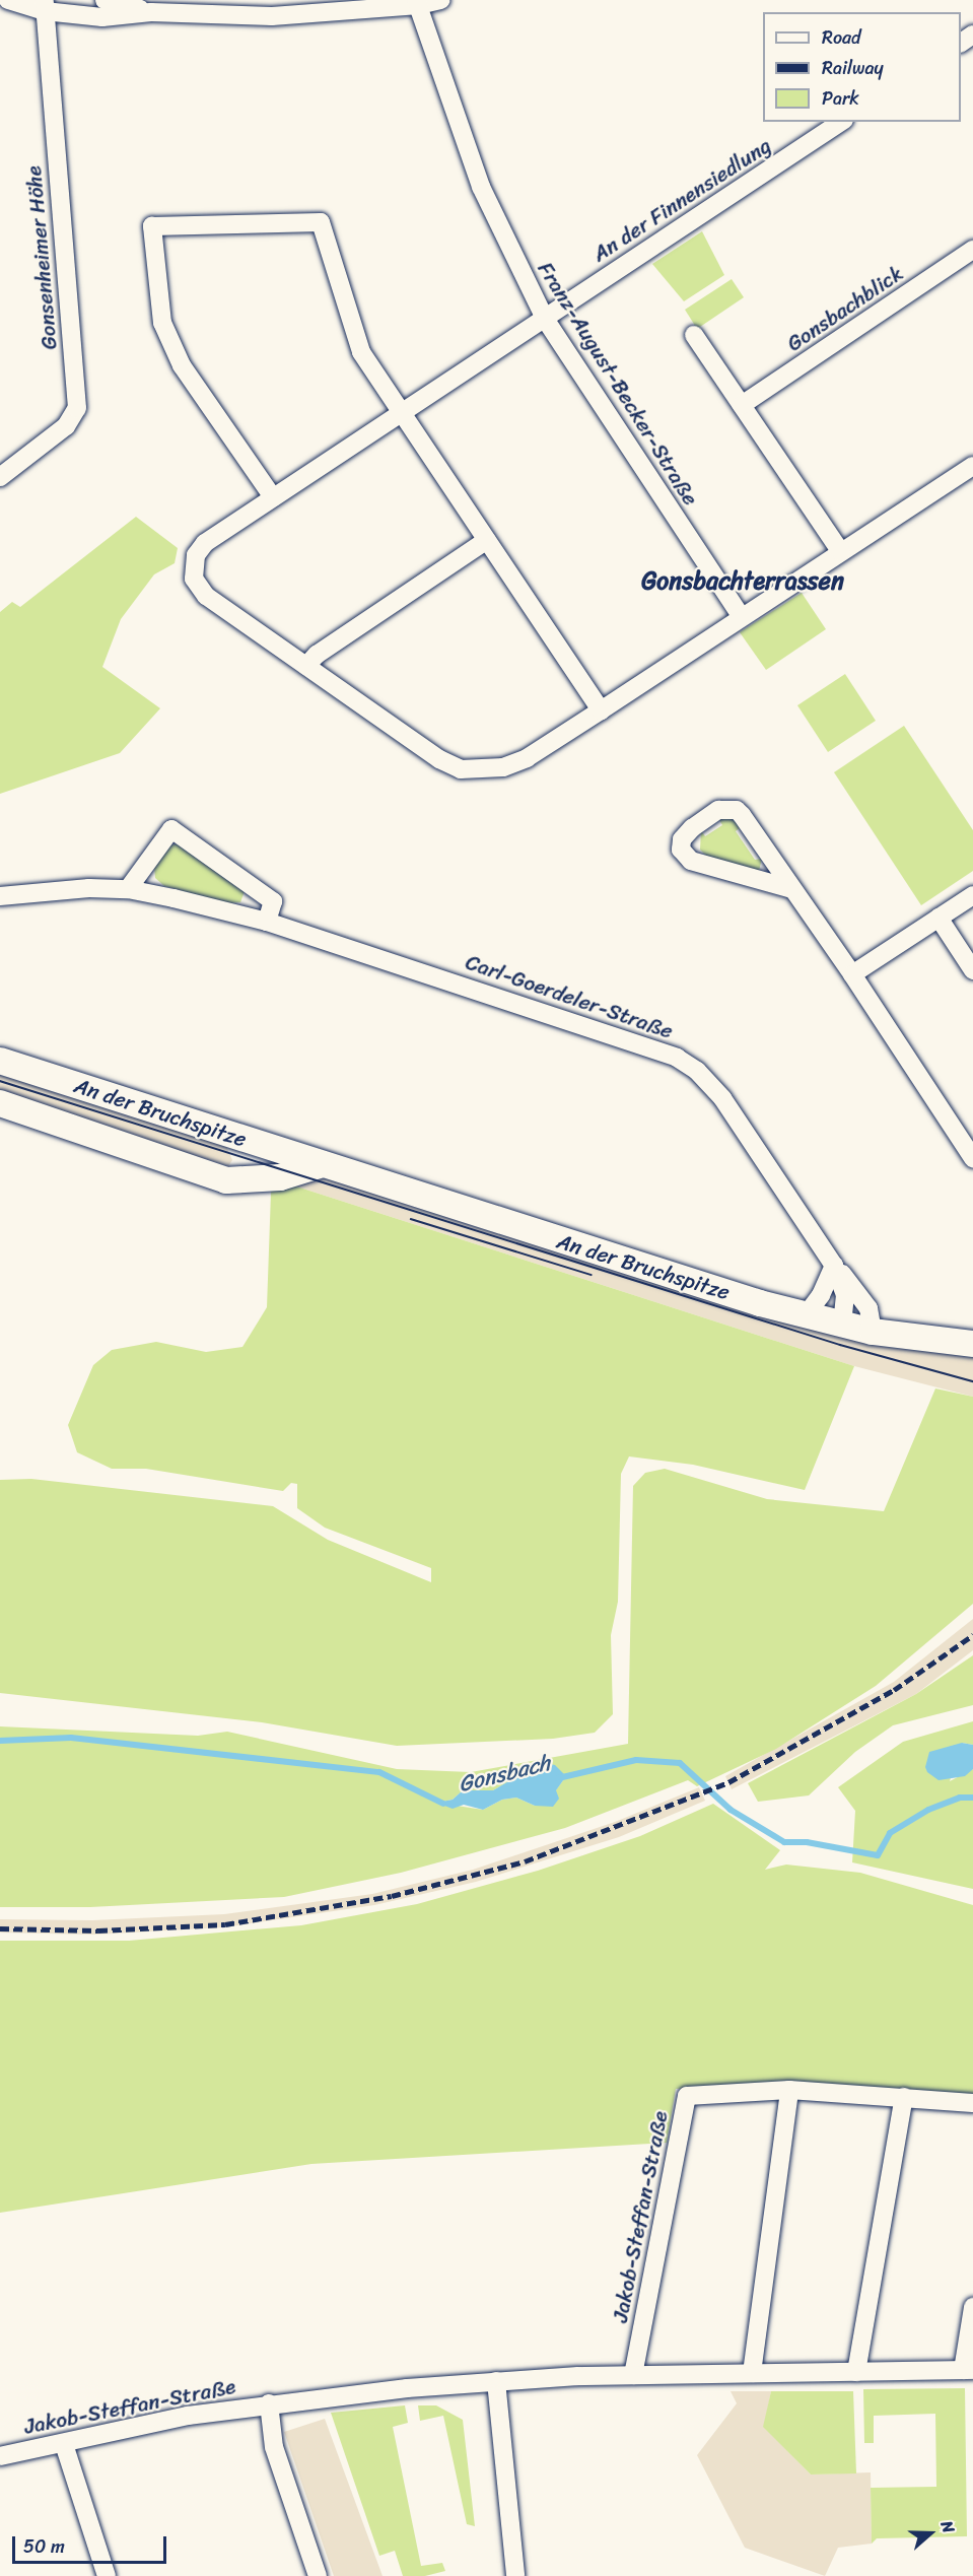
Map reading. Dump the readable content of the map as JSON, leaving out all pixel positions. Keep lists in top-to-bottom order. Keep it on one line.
{"streets":{"main road":["An der Bruchspitze"],"street":["An der Finnensiedlung","Gonsenheimer Höhe","Gonsbachblick","Franz-August-Becker-Straße","Carl-Goerdeler-Straße","Jakob-Steffan-Straße"]},"crossings":[["An der Finnensiedlung","Franz-August-Becker-Straße"],["Carl-Goerdeler-Straße","An der Bruchspitze"]],"districts":["Gonsbachterrassen"],"water":["Gonsbach"],"legend":["Road","Railway","Park"],"scale_bar":"50 m","north":"right"}
